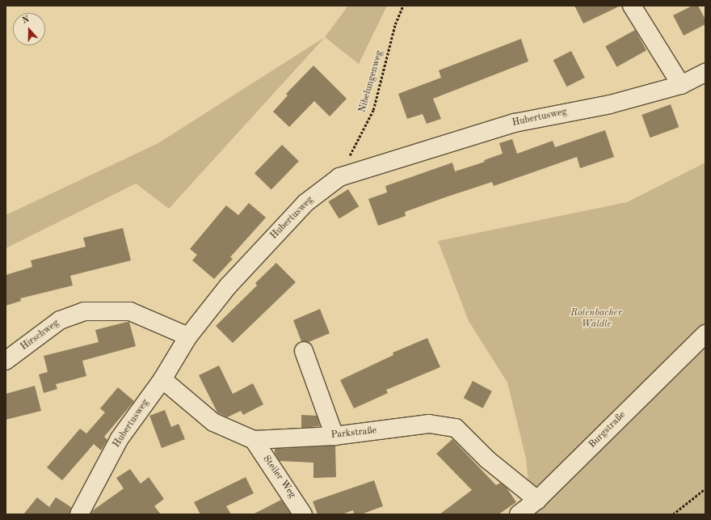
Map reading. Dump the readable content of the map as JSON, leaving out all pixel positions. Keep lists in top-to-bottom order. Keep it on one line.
{"streets":{"street":["Hubertusweg","Hirschweg","Burgstraße","Parkstraße","Steiler Weg"],"path":["Nibelungenweg"]},"crossings":[["Nibelungenweg","Hubertusweg"],["Hubertusweg","Hirschweg"],["Hubertusweg","Parkstraße"],["Burgstraße","Parkstraße"],["Parkstraße","Steiler Weg"]],"parks":["Rotenbacher Wäldle"],"north":"top"}
